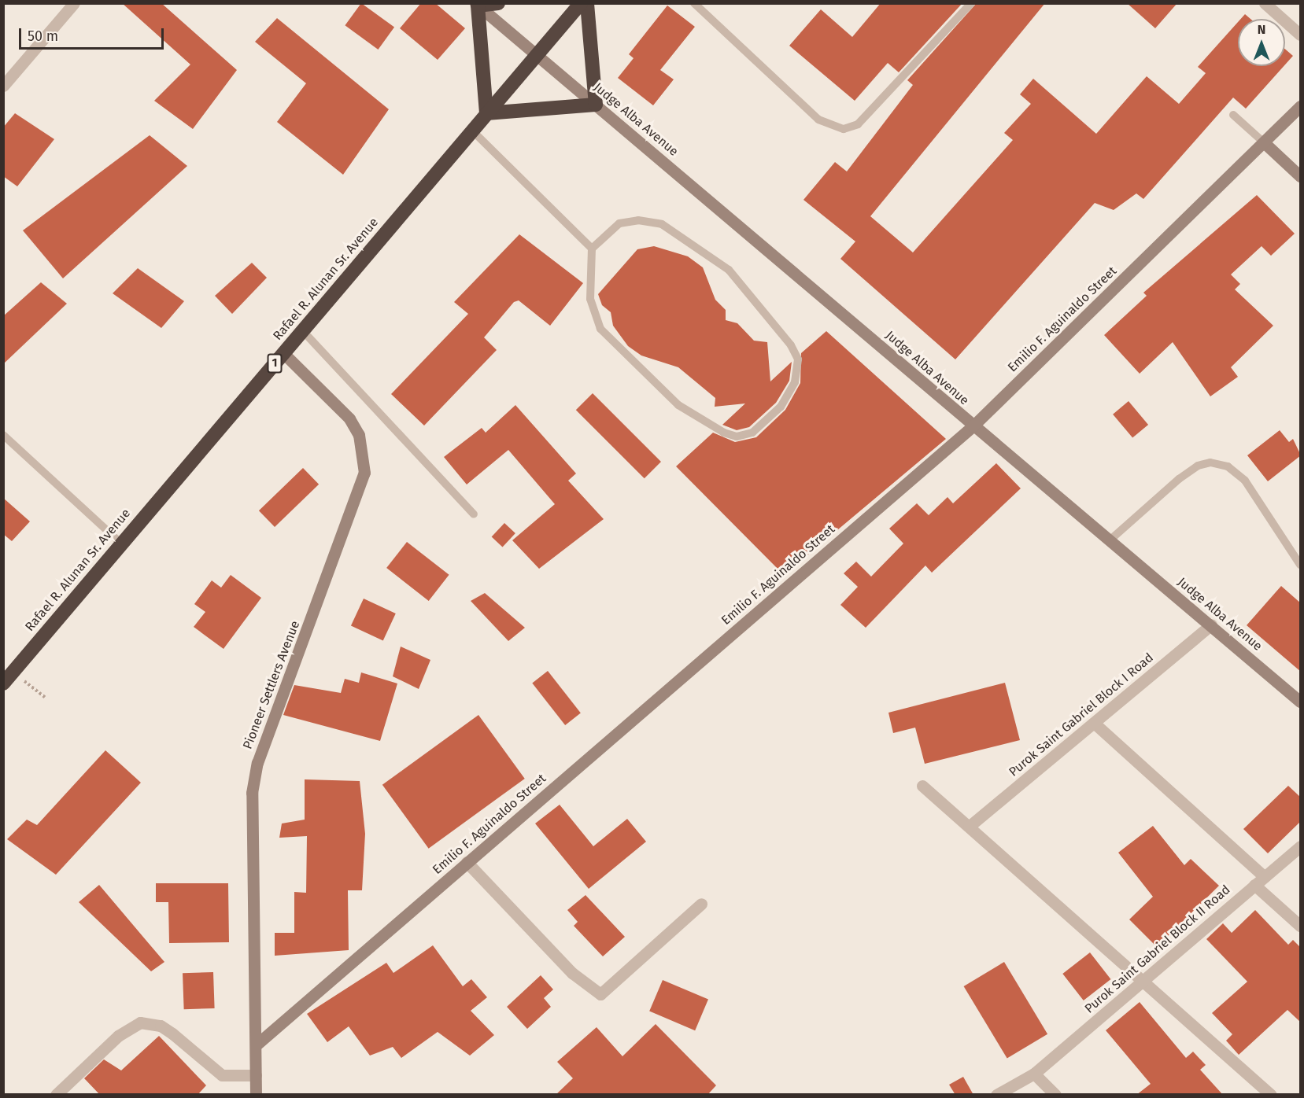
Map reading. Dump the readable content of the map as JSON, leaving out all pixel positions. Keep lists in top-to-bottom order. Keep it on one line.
{"streets":{"highway":["Rafael R. Alunan Sr. Avenue","1"],"street":["Judge Alba Avenue","Emilio F. Aguinaldo Street","Pioneer Settlers Avenue","Purok Saint Gabriel Block I Road","Purok Saint Gabriel Block II Road"]},"crossings":[["Judge Alba Avenue","Rafael R. Alunan Sr. Avenue"],["Judge Alba Avenue","Emilio F. Aguinaldo Street"],["Judge Alba Avenue","Purok Saint Gabriel Block I Road"],["Rafael R. Alunan Sr. Avenue","Pioneer Settlers Avenue"],["Emilio F. Aguinaldo Street","Pioneer Settlers Avenue"]],"scale_bar":"50 m","north":"top"}
